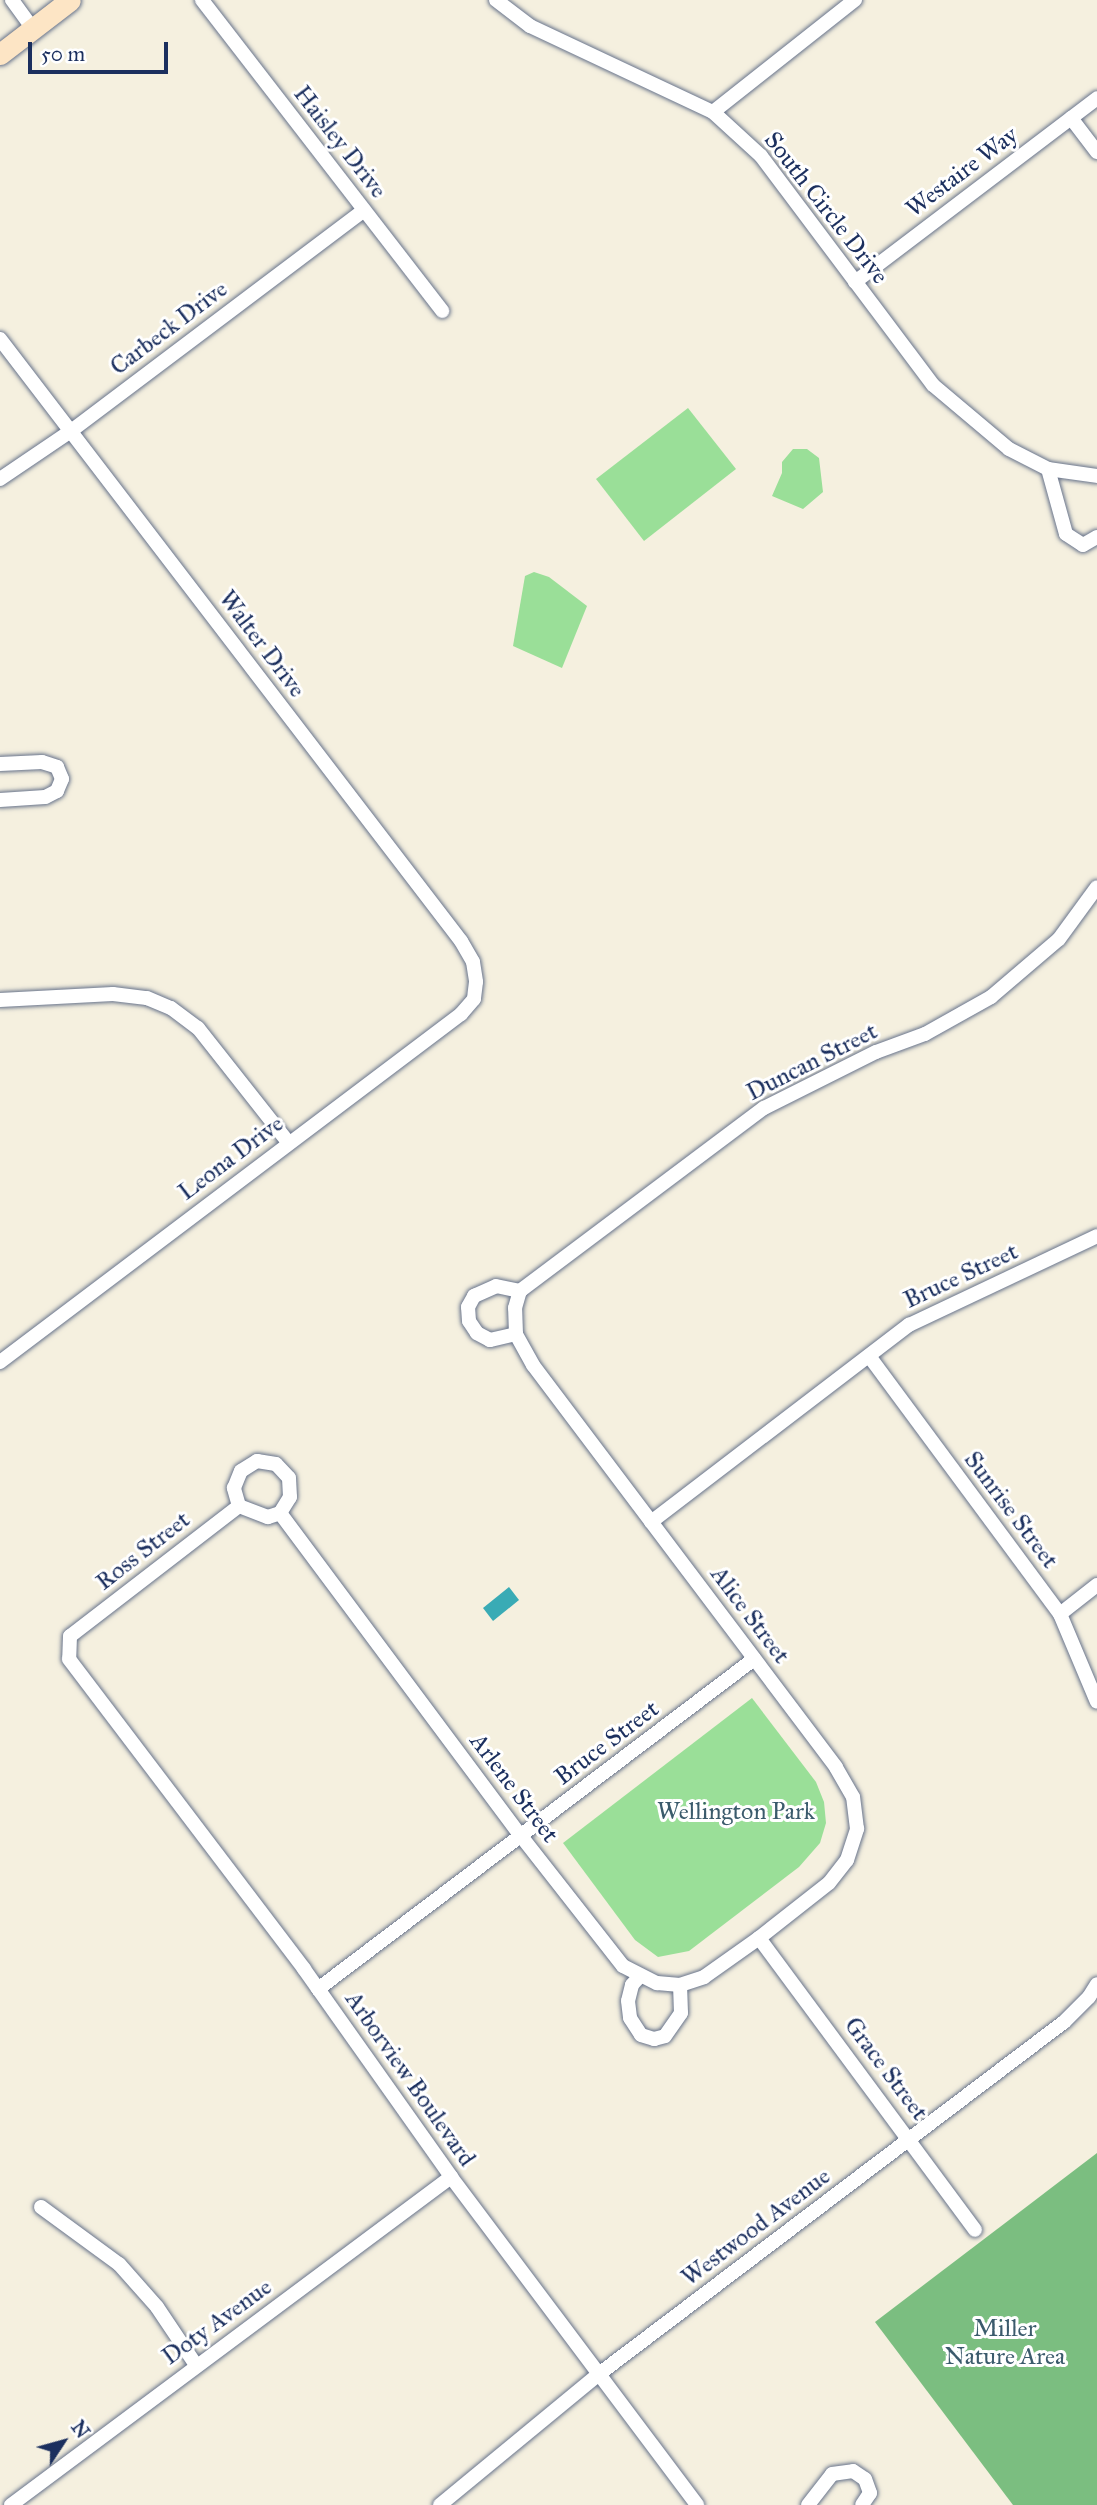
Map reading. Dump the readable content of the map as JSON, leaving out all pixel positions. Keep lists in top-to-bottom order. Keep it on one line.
{"streets":{"street":["Haisley Drive","Westaire Way","South Circle Drive","Carbeck Drive","Walter Drive","Duncan Street","Leona Drive","Bruce Street","Sunrise Street","Ross Street","Alice Street","Arlene Street","Grace Street","Arborview Boulevard","Westwood Avenue","Doty Avenue"]},"crossings":[["Haisley Drive","Carbeck Drive"],["Westaire Way","South Circle Drive"],["Carbeck Drive","Walter Drive"],["Walter Drive","Leona Drive"],["Duncan Street","Alice Street"],["Bruce Street","Sunrise Street"],["Bruce Street","Alice Street"],["Bruce Street","Arlene Street"],["Bruce Street","Arborview Boulevard"],["Ross Street","Arlene Street"],["Ross Street","Arborview Boulevard"],["Alice Street","Grace Street"],["Grace Street","Westwood Avenue"],["Arborview Boulevard","Westwood Avenue"],["Arborview Boulevard","Doty Avenue"]],"parks":["Wellington Park","Miller Nature Area"],"scale_bar":"50 m","north":"top right"}
